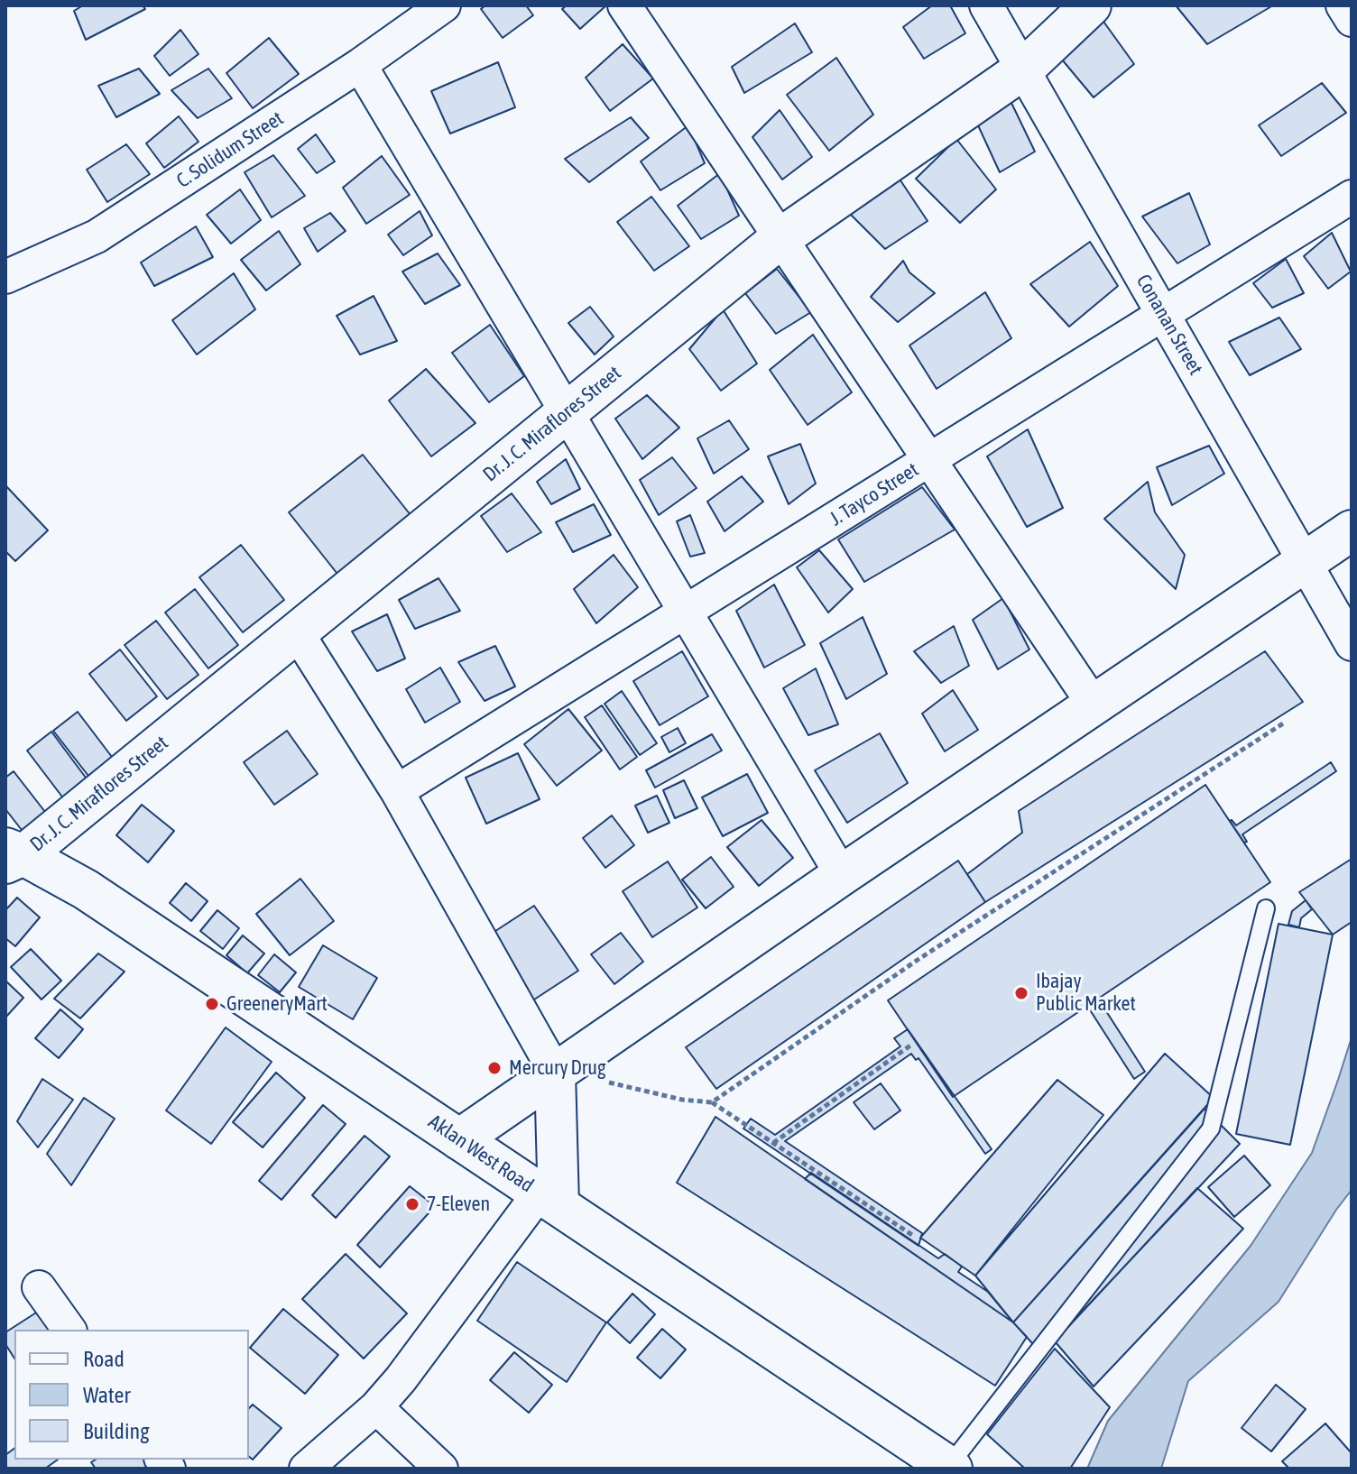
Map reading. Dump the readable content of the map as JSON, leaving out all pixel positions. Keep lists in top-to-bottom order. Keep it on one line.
{"streets":{"street":["C. Solidum Street","Conanan Street","Dr. J. C. Miraflores Street","J. Tayco Street","Aklan West Road"]},"crossings":[["Conanan Street","Dr. J. C. Miraflores Street"],["Conanan Street","J. Tayco Street"],["Dr. J. C. Miraflores Street","Aklan West Road"]],"places":["Ibajay Public Market","GreeneryMart","Mercury Drug","7-Eleven"],"legend":["Road","Water","Building"]}
